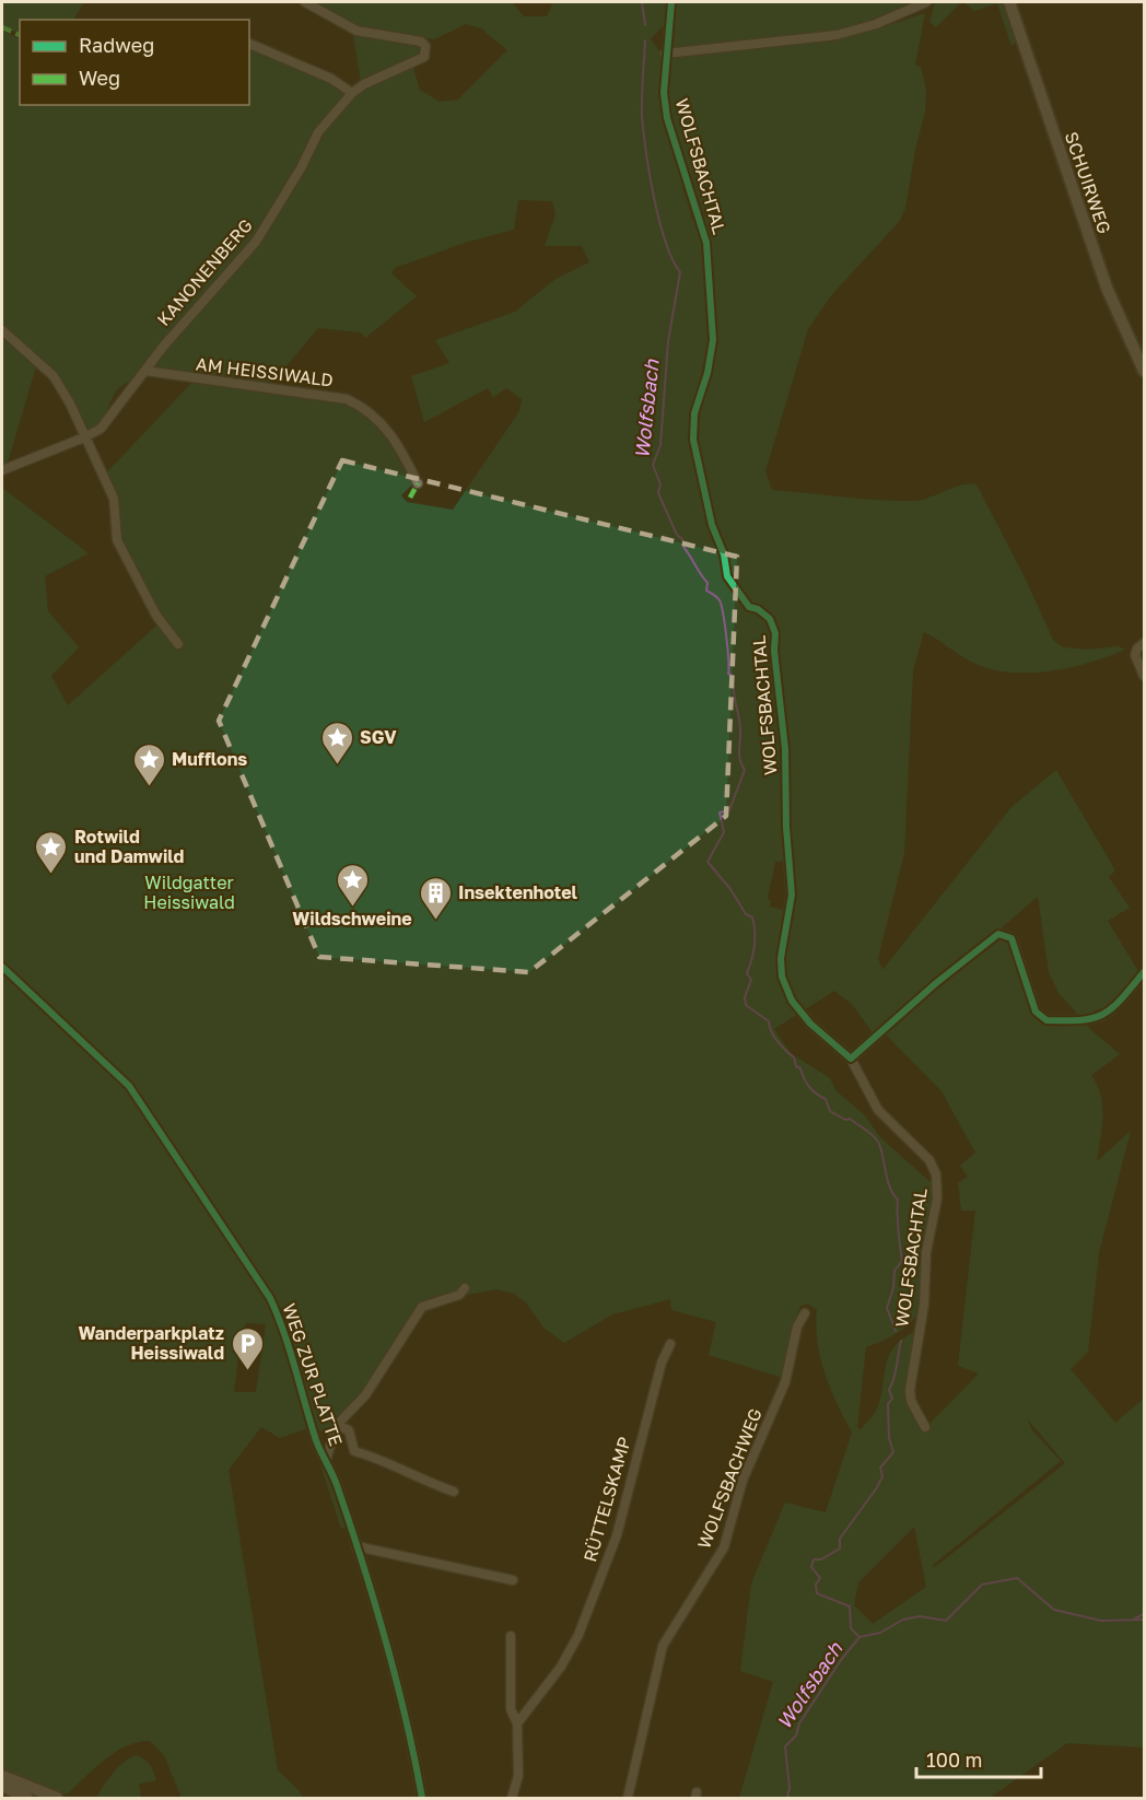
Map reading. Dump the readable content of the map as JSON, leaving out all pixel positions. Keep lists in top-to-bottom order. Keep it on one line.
{"streets":{"main road":["SCHUIRWEG"],"street":["WOLFSBACHTAL","KANONENBERG","AM HEISSIWALD","WEG ZUR PLATTE","WOLFSBACHWEG","RÜTTELSKAMP"]},"crossings":[["KANONENBERG","AM HEISSIWALD"]],"water":["Wolfsbach"],"parks":["Wildgatter Heissiwald"],"places":{"place":["SGV","Mufflons","Rotwild und Damwild","Wildschweine"],"building":["Insektenhotel"],"parking":["Wanderparkplatz Heissiwald"]},"legend":["Radweg","Weg"],"scale_bar":"100 m"}
